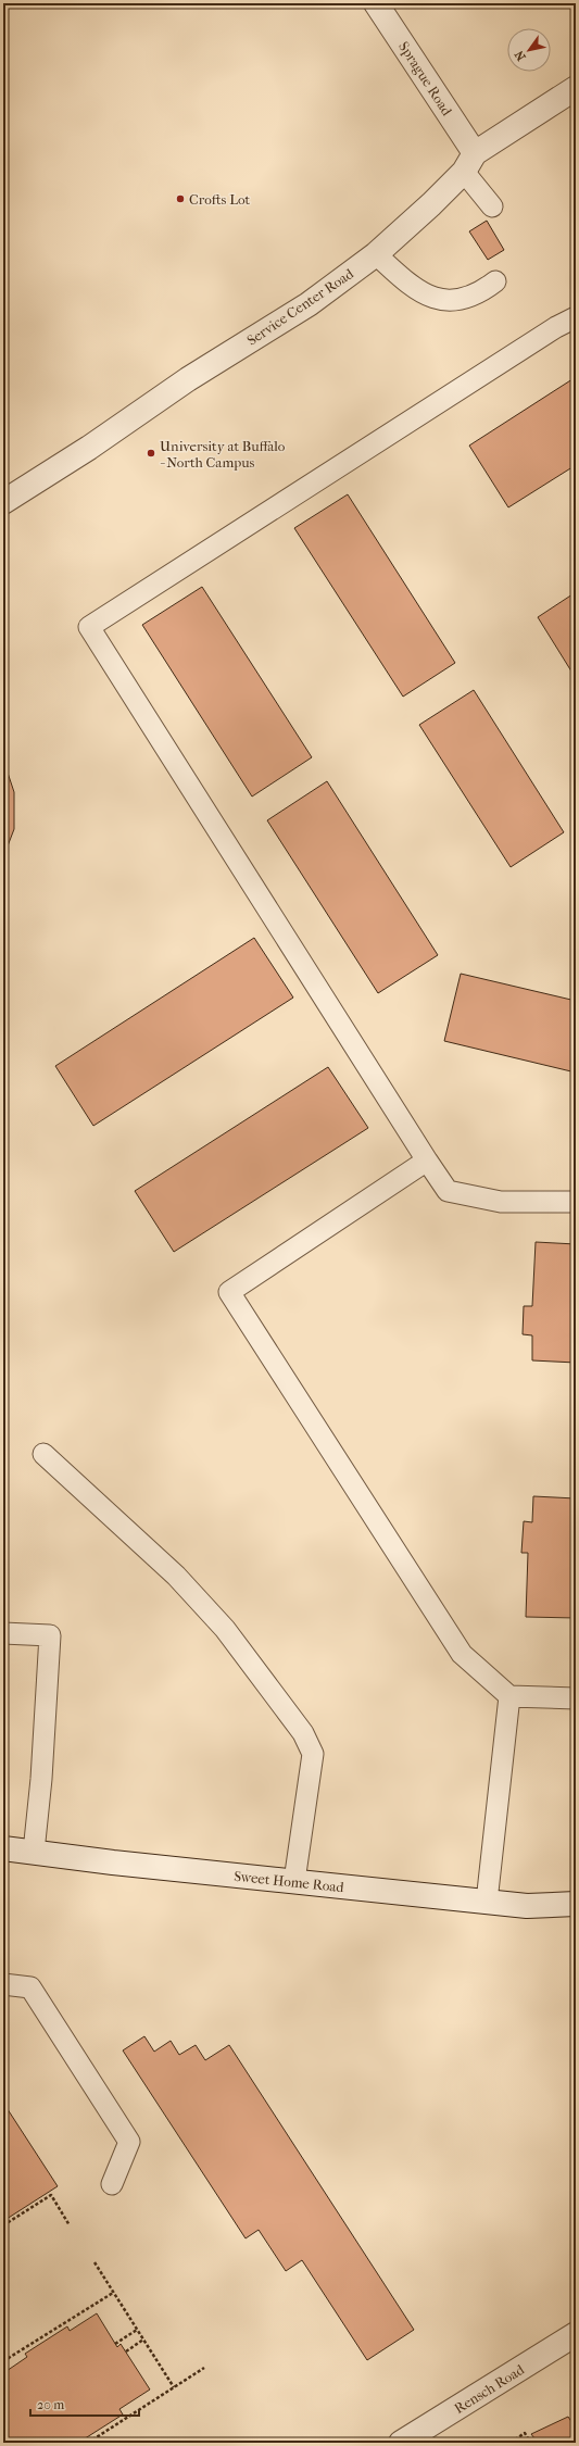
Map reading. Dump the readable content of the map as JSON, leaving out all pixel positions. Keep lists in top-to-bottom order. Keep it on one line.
{"streets":{"street":["Sprague Road","Service Center Road","Sweet Home Road","Rensch Road"]},"crossings":[["Sprague Road","Service Center Road"]],"places":["Crofts Lot","University at Buffalo - North Campus"],"scale_bar":"20 m","north":"bottom left"}
